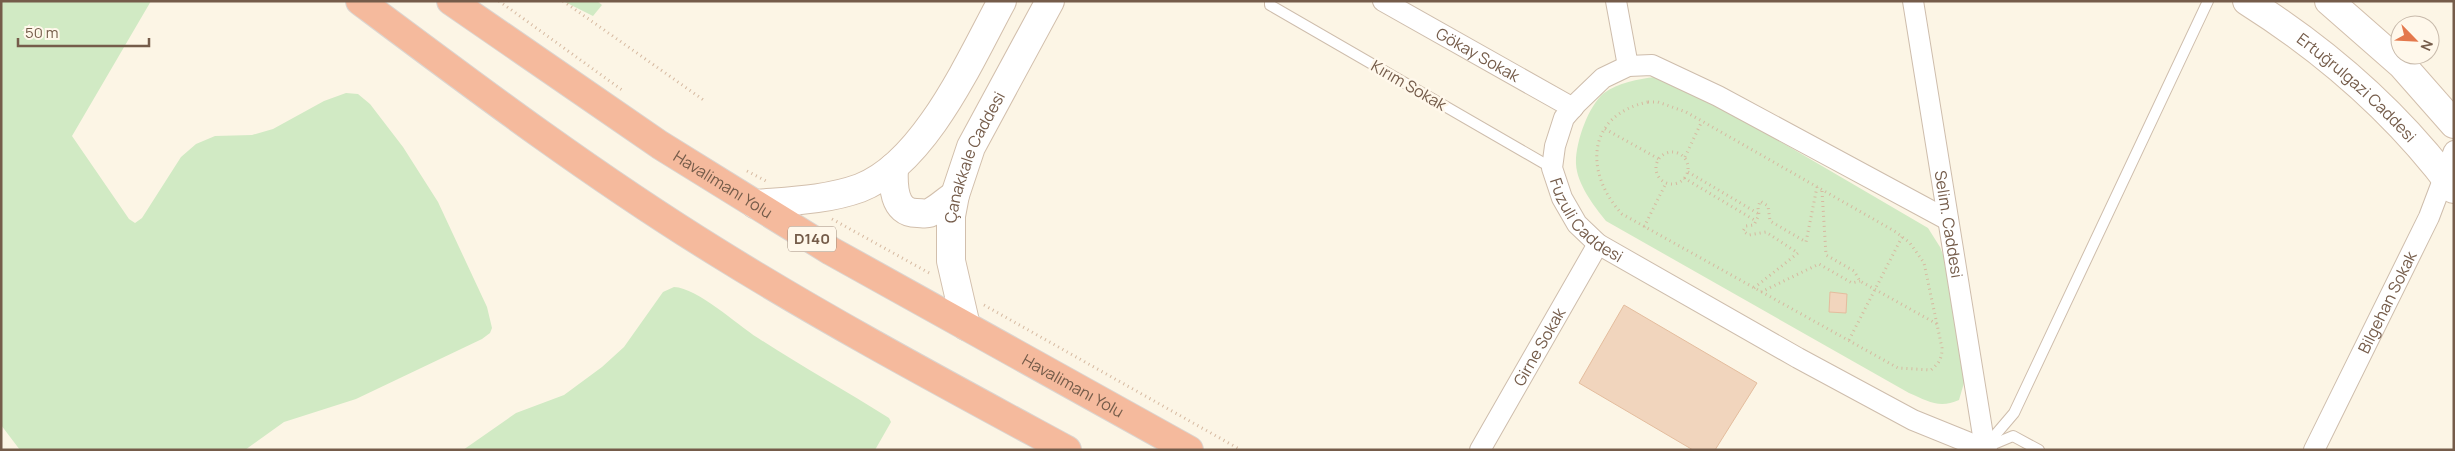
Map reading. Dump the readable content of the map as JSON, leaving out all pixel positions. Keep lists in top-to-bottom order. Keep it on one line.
{"streets":{"highway":["Havalimanı Yolu","D140"],"main road":["Ertuğrulgazi Caddesi","Çanakkale Caddesi"],"street":["Gökay Sokak","Fuzuli Caddesi","Selim. Caddesi","Bilgehan Sokak","Girne Sokak"],"lane":["Kırım Sokak"]},"crossings":[["Gökay Sokak","Fuzuli Caddesi"],["Kırım Sokak","Fuzuli Caddesi"],["Ertuğrulgazi Caddesi","Bilgehan Sokak"],["Çanakkale Caddesi","Havalimanı Yolu"],["Fuzuli Caddesi","Selim. Caddesi"],["Fuzuli Caddesi","Girne Sokak"]],"scale_bar":"50 m","north":"bottom right"}
